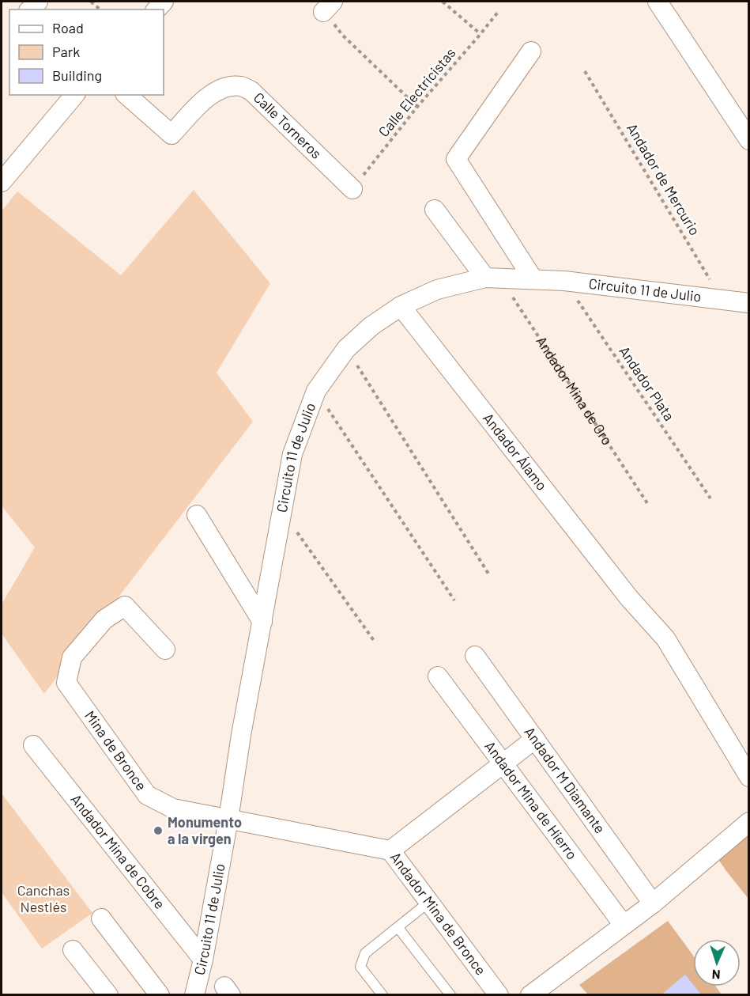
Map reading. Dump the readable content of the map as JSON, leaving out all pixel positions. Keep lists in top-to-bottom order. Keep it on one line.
{"streets":{"street":["Calle Torneros","Circuito 11 de Julio","Andador Álamo","Mina de Bronce","Andador M Diamante","Andador Mina de Hierro","Andador Mina de Cobre","Andador Mina de Bronce"],"path":["Calle Electricistas","Andador de Mercurio","Andador Plata","Andador Mina de Oro"]},"crossings":[["Calle Electricistas","Calle Torneros"],["Andador de Mercurio","Circuito 11 de Julio"],["Circuito 11 de Julio","Andador Plata"],["Circuito 11 de Julio","Andador Mina de Oro"],["Circuito 11 de Julio","Andador Álamo"],["Circuito 11 de Julio","Mina de Bronce"],["Circuito 11 de Julio","Andador Mina de Cobre"],["Circuito 11 de Julio","Andador Mina de Bronce"],["Mina de Bronce","Andador Mina de Bronce"]],"parks":["Canchas Nestlés"],"places":["Monumento a la virgen"],"legend":["Road","Park","Building"],"north":"bottom"}
